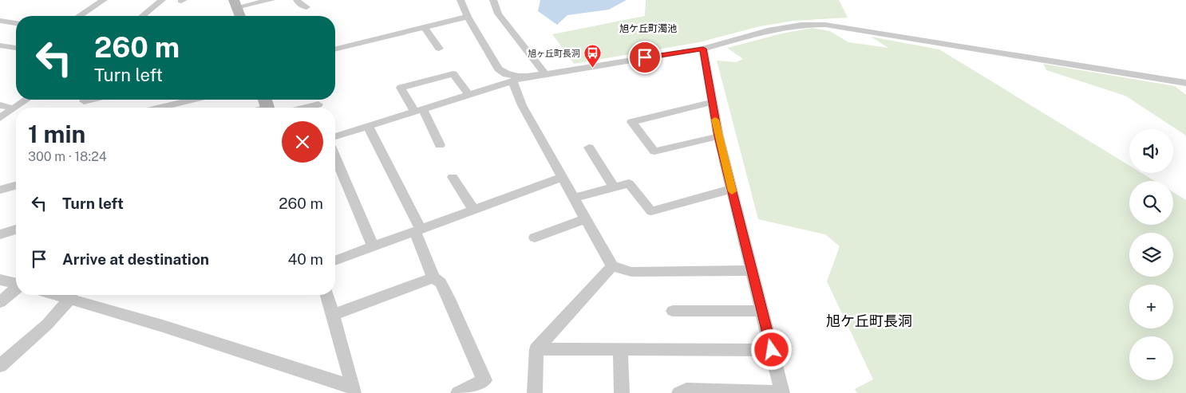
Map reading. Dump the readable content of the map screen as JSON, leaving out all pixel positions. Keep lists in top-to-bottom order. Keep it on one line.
{"districts":["旭ケ丘町濁池","旭ケ丘町長洞"],"places":{"bus stop":["旭ヶ丘町長洞"]},"page":{"turn":["260 m","Turn left"],"heading":["1 min","300 m · 18:24"],"map_buttons":["+","−"],"list":[{"name":"Turn left","value":"260 m"},{"name":"Arrive at destination","value":"40 m"}]}}
